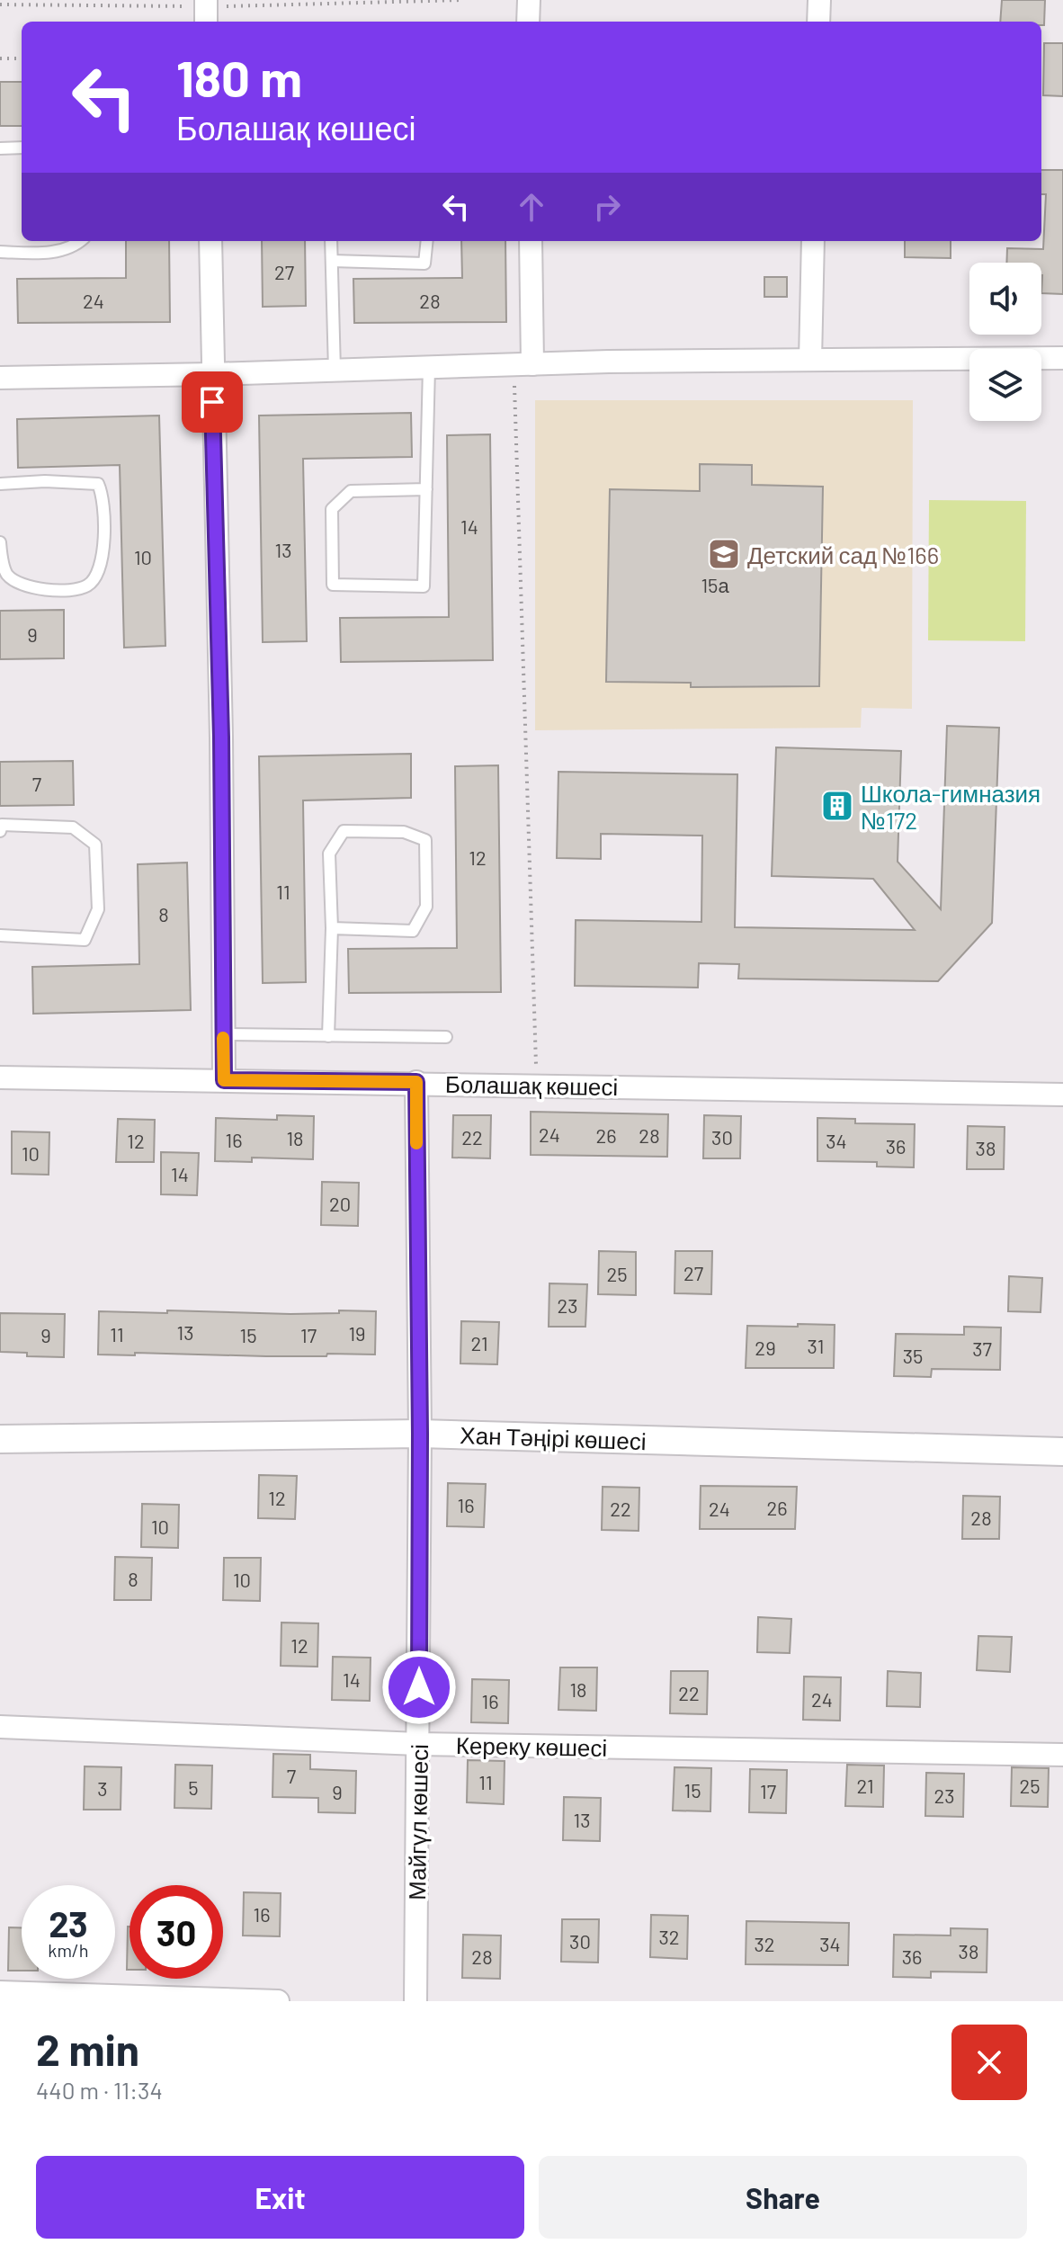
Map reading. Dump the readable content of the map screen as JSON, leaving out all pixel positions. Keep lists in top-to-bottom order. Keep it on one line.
{"streets":{"street":["Болашақ көшесі","Хан Тәңірі көшесі","Кереку көшесі","Майгүл көшесі"]},"crossings":[["Болашақ көшесі","Майгүл көшесі"],["Хан Тәңірі көшесі","Майгүл көшесі"],["Кереку көшесі","Майгүл көшесі"]],"places":{"school or university":["Детский сад №166"],"building":["Школа-гимназия №172"]},"house_numbers":["27","24","28","14","13","10","15а","9","7","12","11","8","24","26","28","22","30","18","16","12","34","36","38","10","14","20","27","25","23","13","19","11","9","15","17","21","31","29","37","35","12","16","26","22","24","28","10","8","10","12","14","18","22","24","16","7","11","21","25","5","3","15","17","9","23","13","16","32","30","32","34","38","28","36"],"page":{"turn":["180 m","Болашақ көшесі"],"speed":"23 km/h","limit":"30","heading":["2 min","440 m · 11:34"],"buttons":["Exit","Share"]}}
